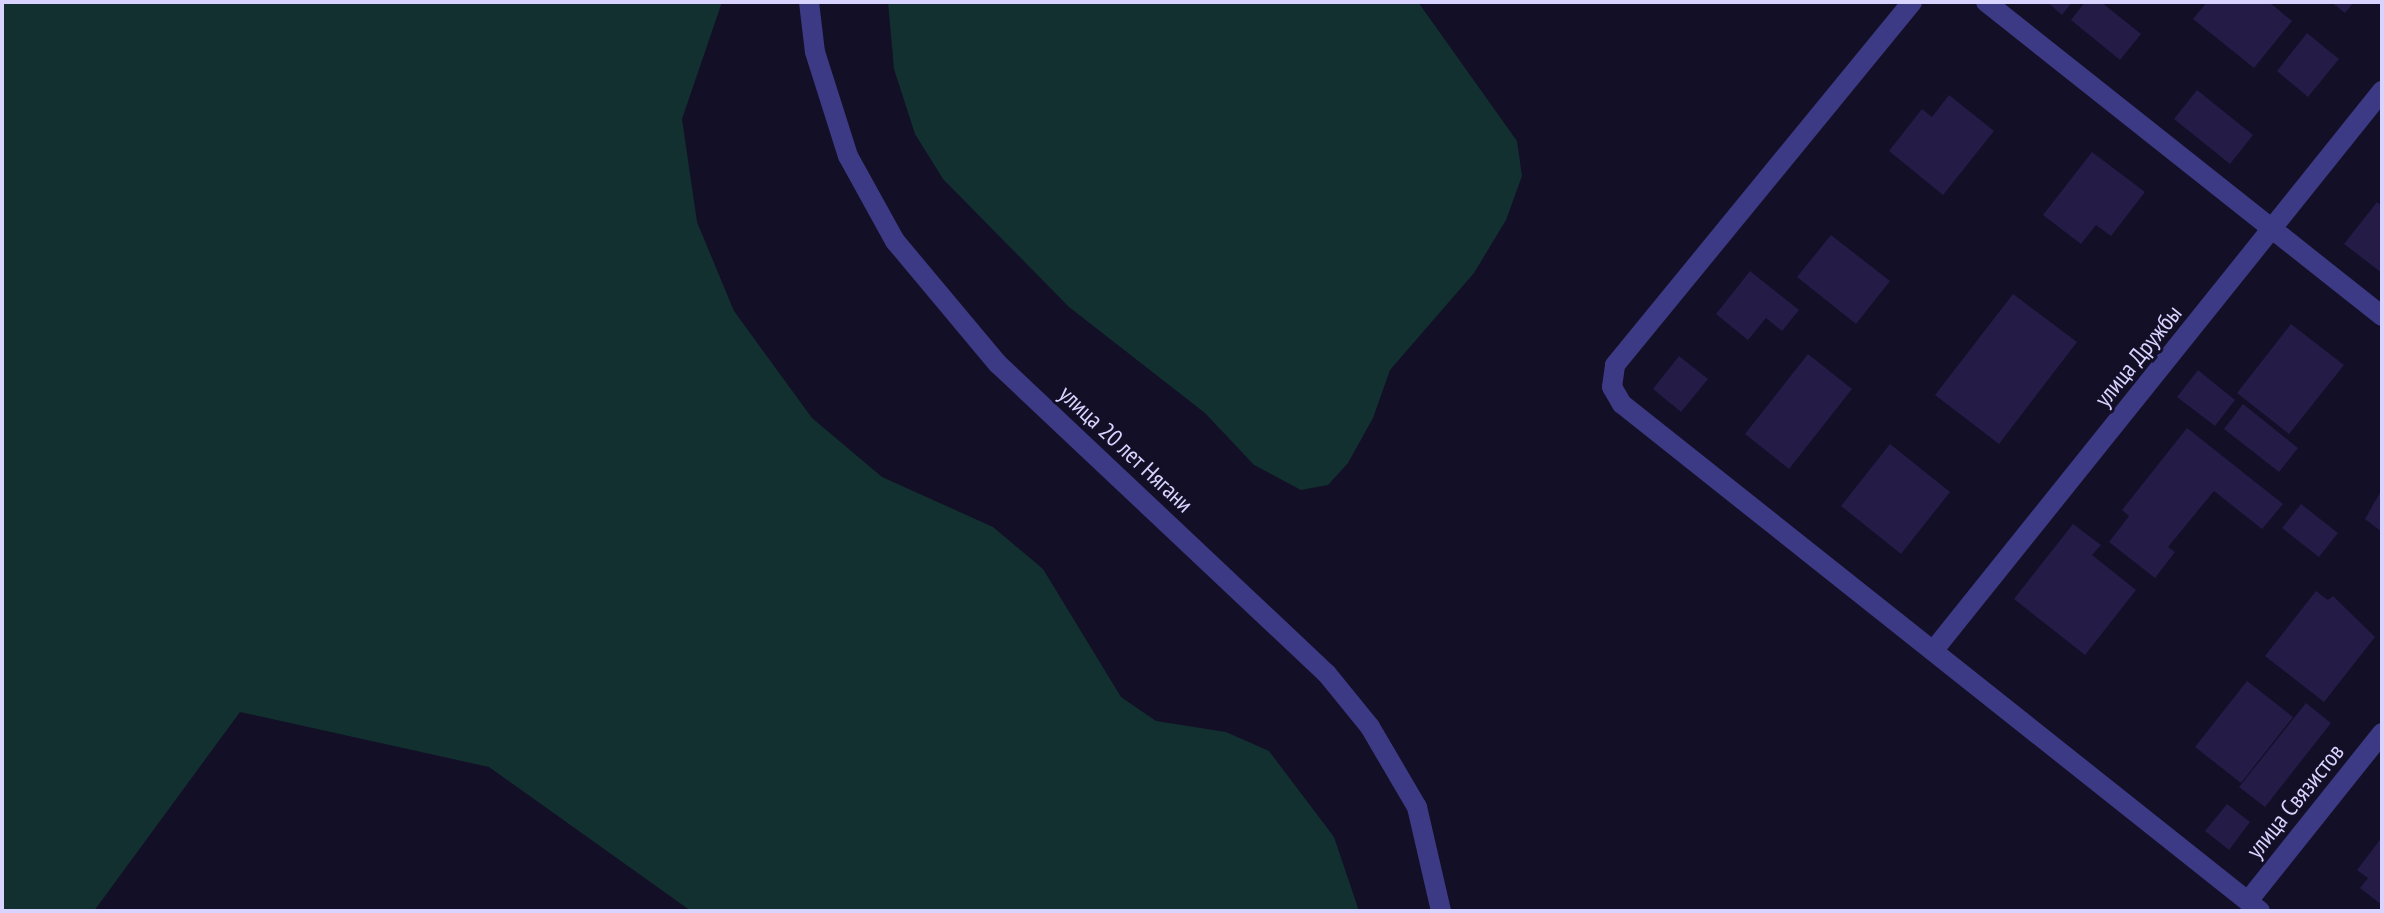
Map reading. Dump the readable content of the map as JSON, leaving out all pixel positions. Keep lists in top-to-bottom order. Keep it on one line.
{"streets":{"street":["улица Дружбы","улица 20 лет Нягани","улица Связистов"]}}
